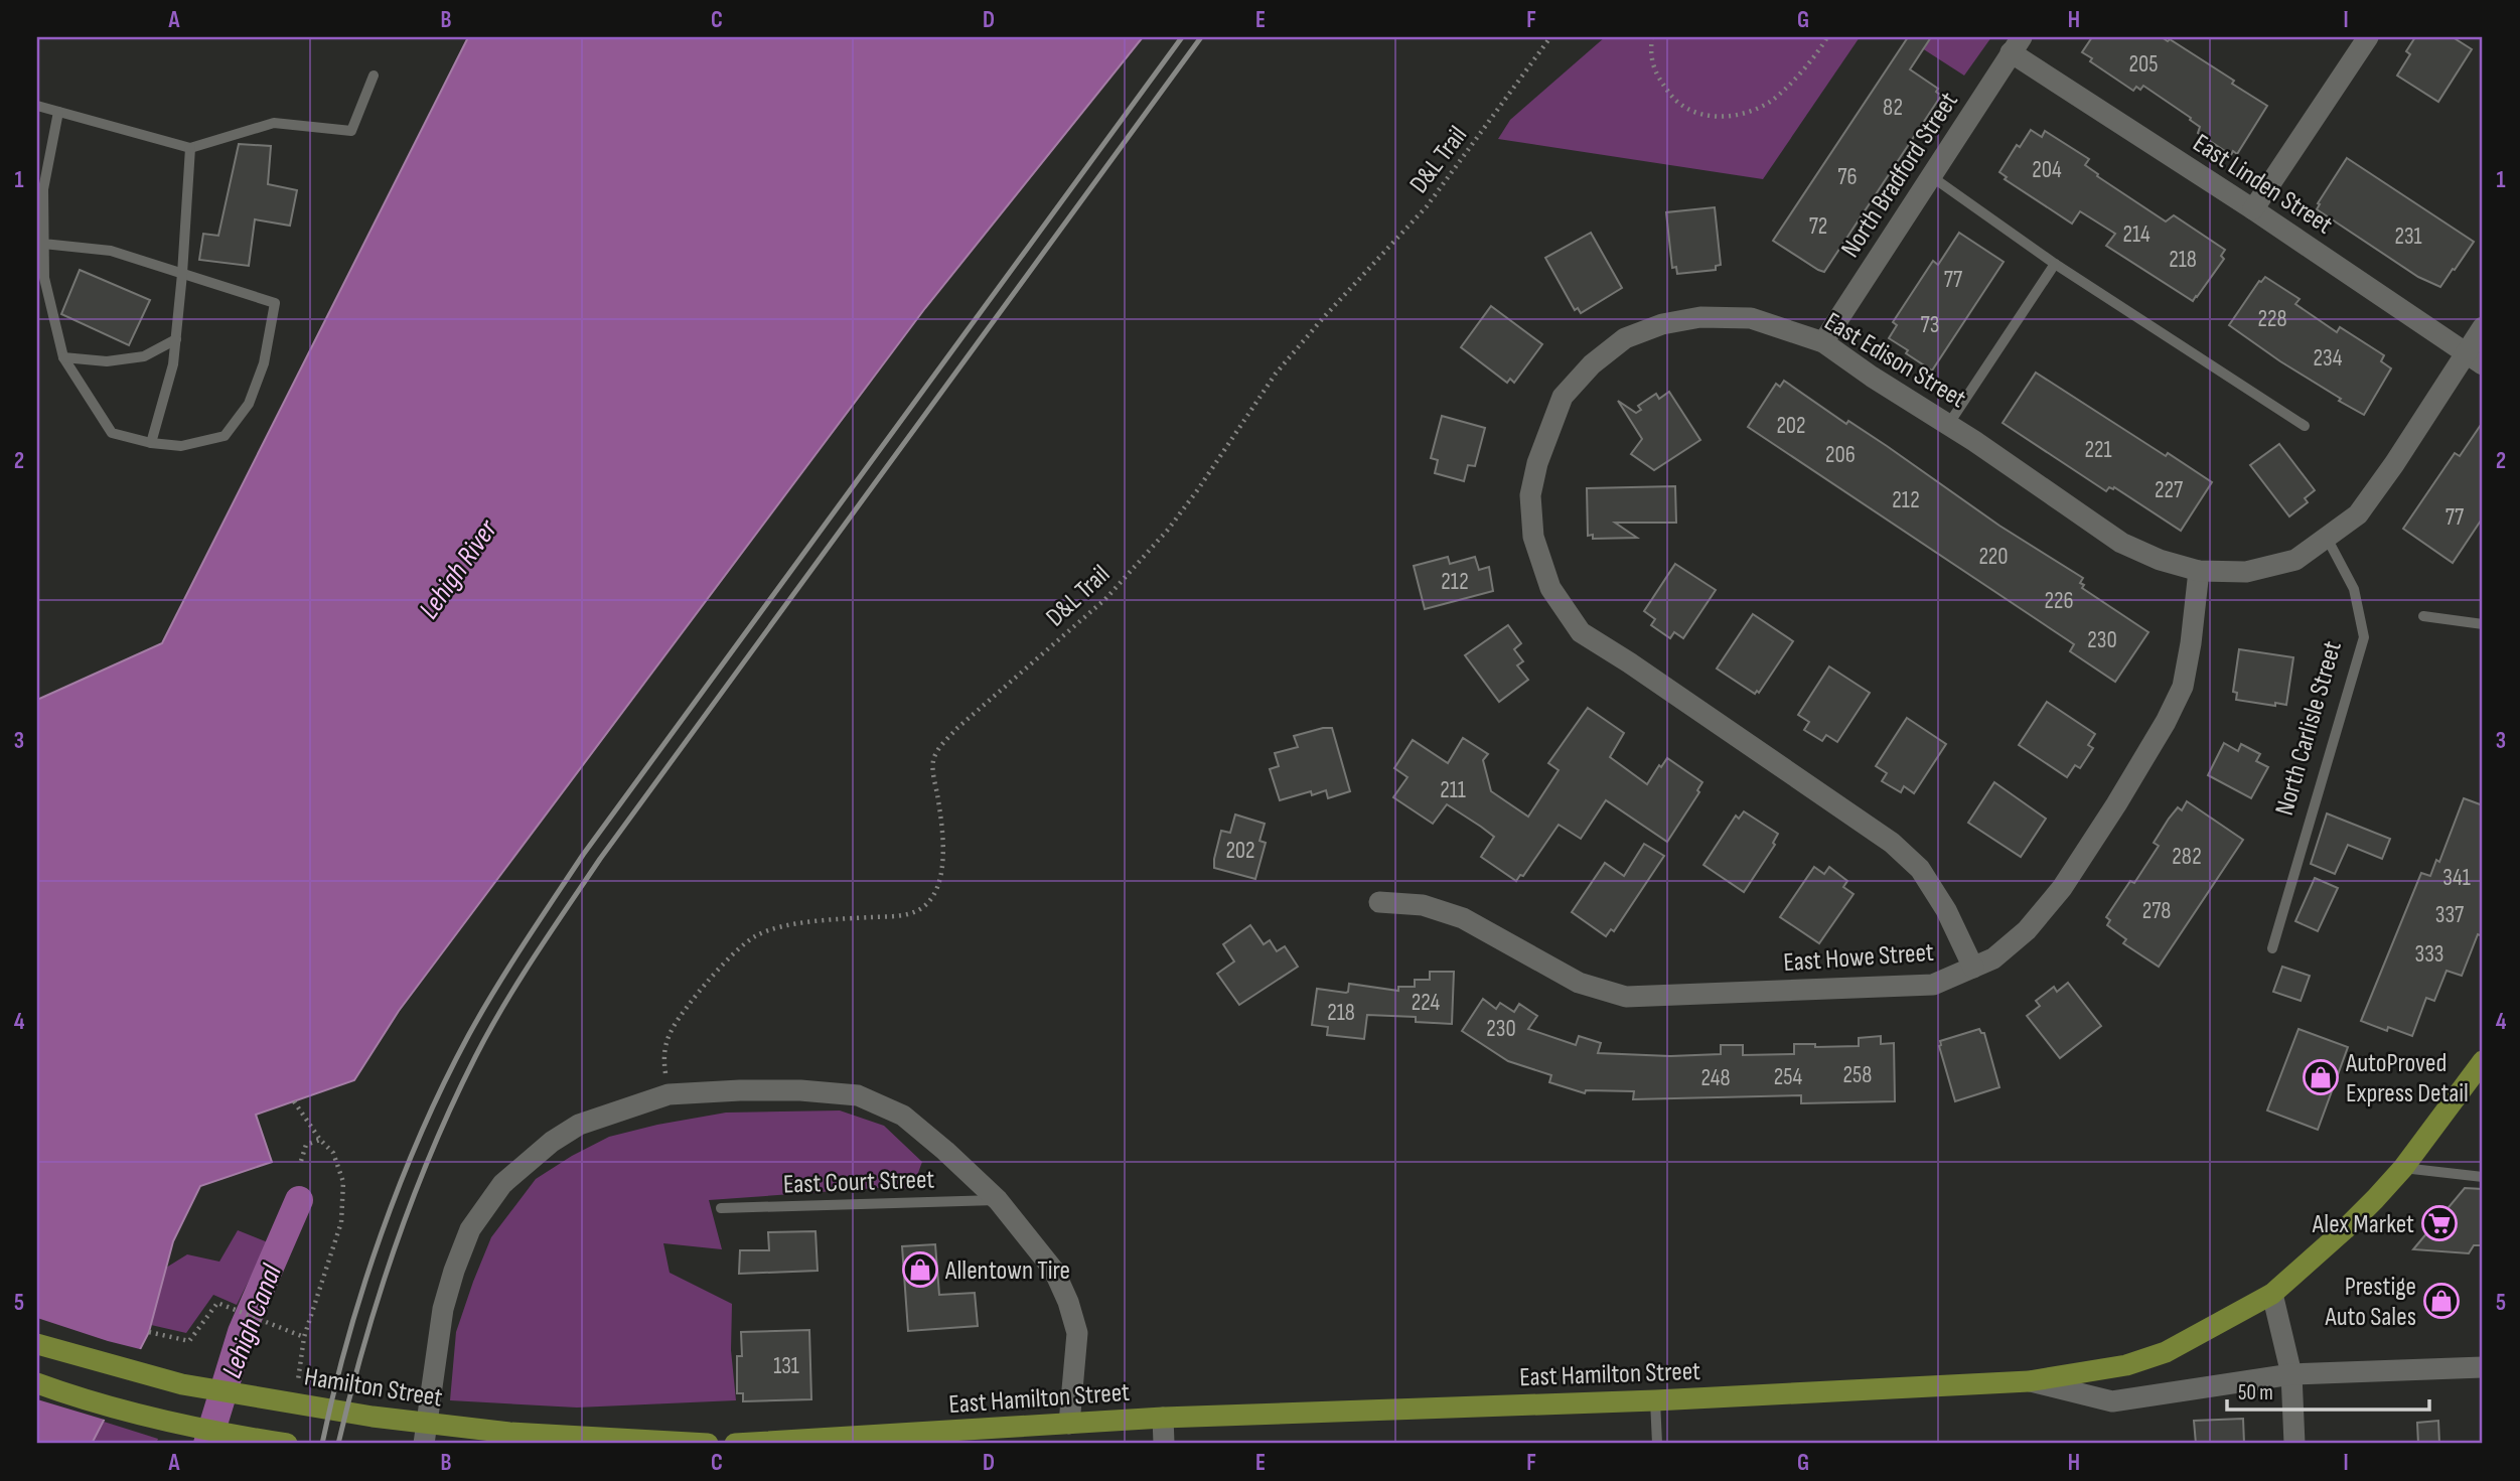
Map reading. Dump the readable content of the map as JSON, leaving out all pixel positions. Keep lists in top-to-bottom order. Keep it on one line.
{"streets":{"main road":["East Hamilton Street","Hamilton Street"],"street":["North Bradford Street","East Linden Street","East Edison Street","East Howe Street"],"lane":["North Carlisle Street","East Court Street"],"path":["D&L Trail"]},"crossings":[["North Bradford Street","East Linden Street"],["North Bradford Street","East Edison Street"],["East Edison Street","North Carlisle Street"],["East Edison Street","East Howe Street"]],"water":["Lehigh River","Lehigh Canal"],"places":{"shop":["AutoProved Express Detail","Allentown Tire","Prestige Auto Sales"],"supermarket":["Alex Market"]},"house_numbers":["205","82","204","76","72","214","231","218","77","228","73","234","202","221","206","227","212","77","220","212","226","230","211","202","282","341","278","337","333","224","218","230","258","254","248","131"],"scale_bar":"50 m","grid":{"columns":["A","B","C","D","E","F","G","H","I"],"rows":["1","2","3","4","5"]}}
